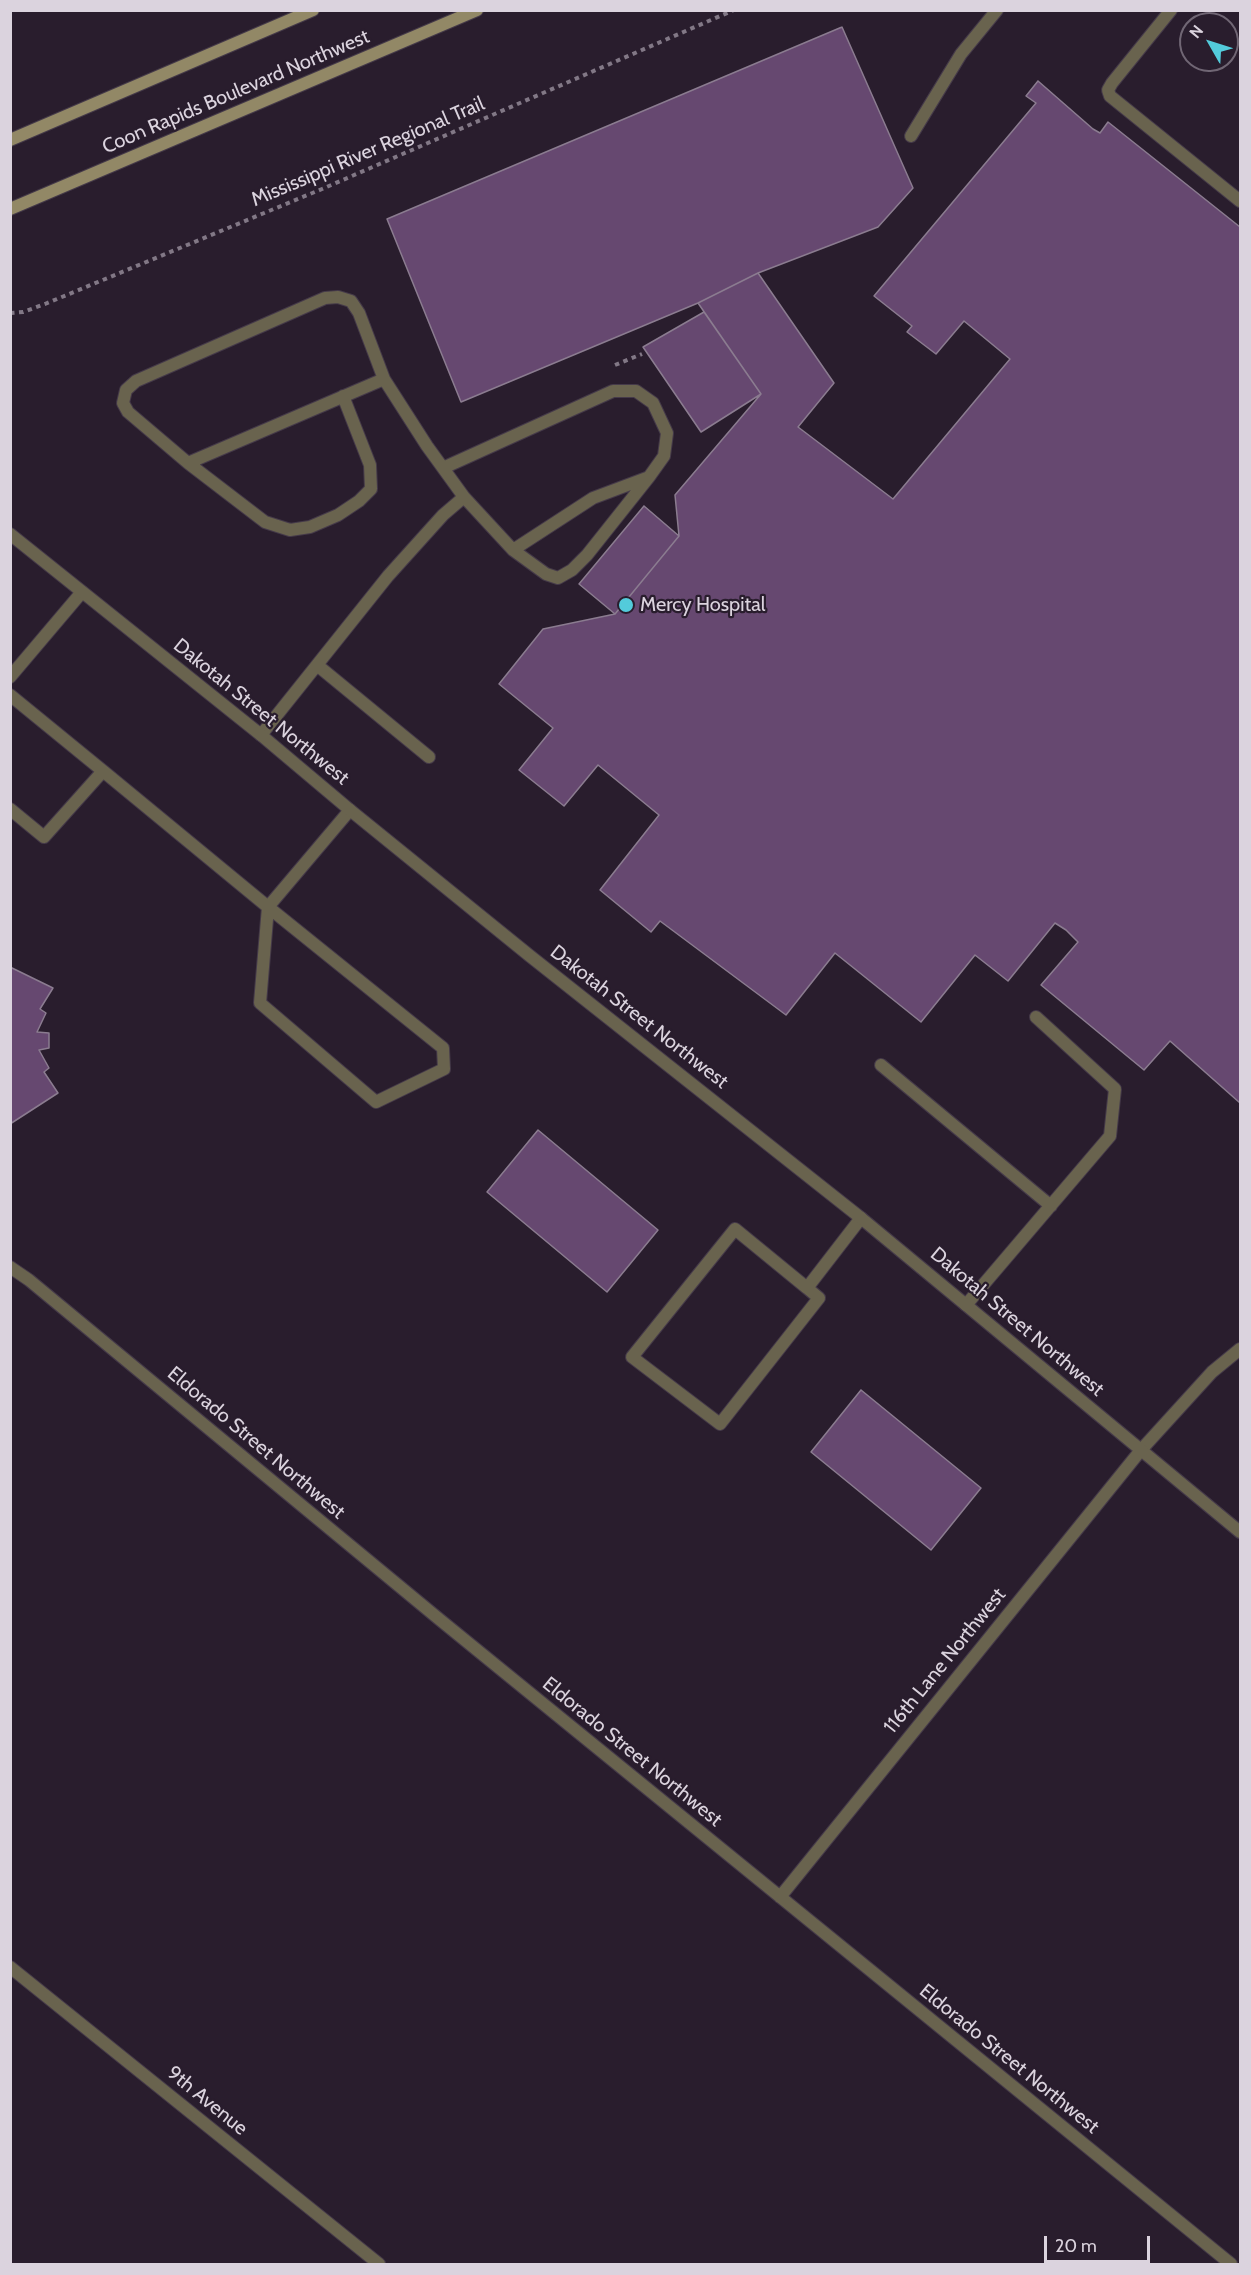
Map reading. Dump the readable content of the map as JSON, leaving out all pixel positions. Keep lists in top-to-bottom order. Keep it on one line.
{"streets":{"main road":["Coon Rapids Boulevard Northwest"],"street":["Dakotah Street Northwest","Eldorado Street Northwest","116th Lane Northwest","9th Avenue"],"path":["Mississippi River Regional Trail"]},"crossings":[["Dakotah Street Northwest","116th Lane Northwest"],["Eldorado Street Northwest","116th Lane Northwest"]],"places":["Mercy Hospital"],"scale_bar":"20 m","north":"top left"}
